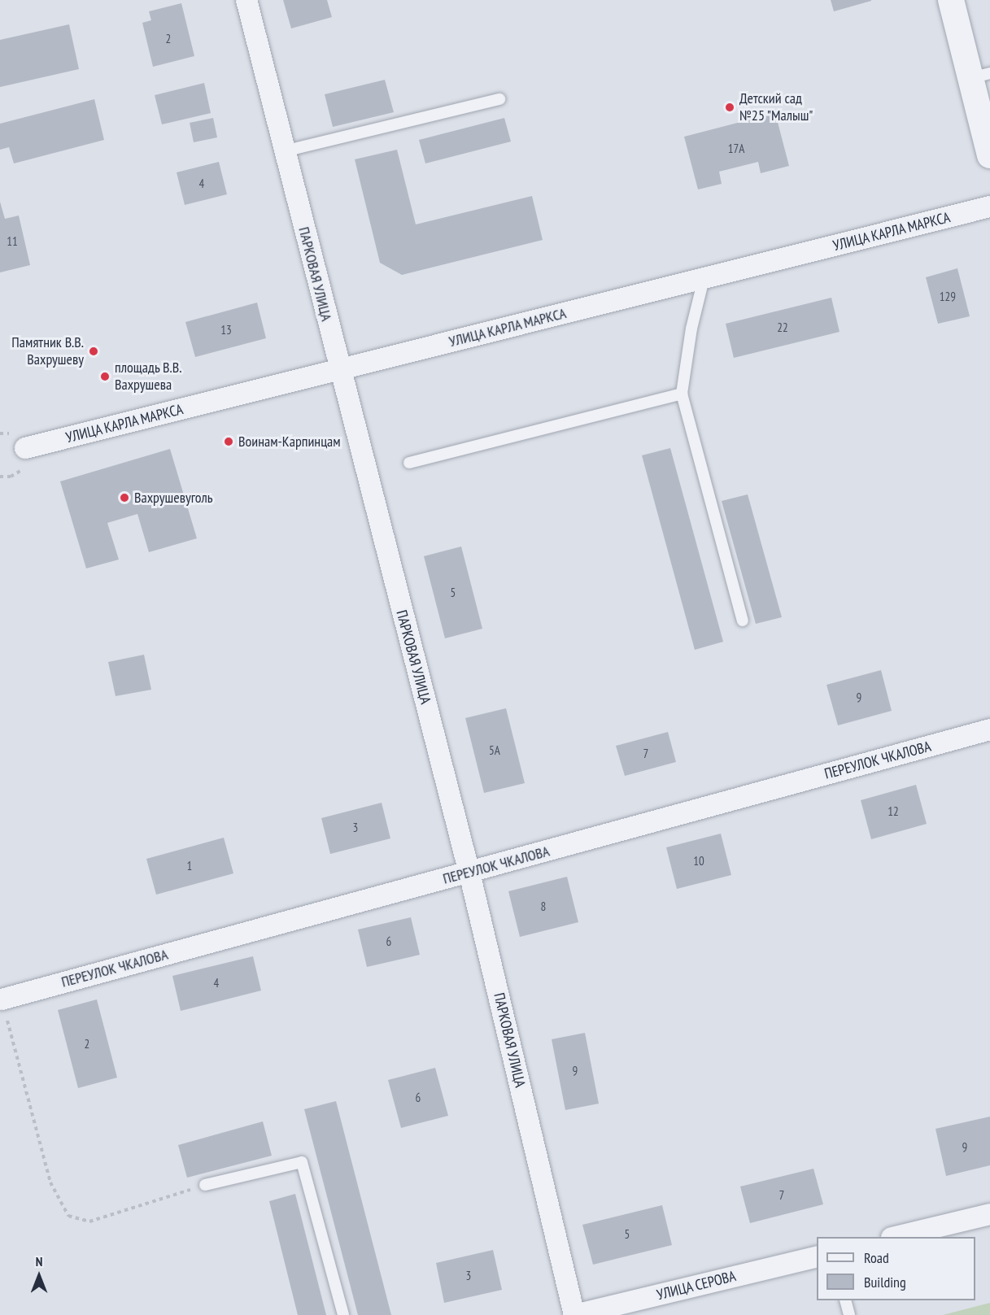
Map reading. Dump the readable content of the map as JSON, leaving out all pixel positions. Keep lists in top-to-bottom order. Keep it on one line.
{"streets":{"street":["УЛИЦА КАРЛА МАРКСА","ПАРКОВАЯ УЛИЦА","ПЕРЕУЛОК ЧКАЛОВА","УЛИЦА СЕРОВА"]},"crossings":[["УЛИЦА КАРЛА МАРКСА","ПАРКОВАЯ УЛИЦА"],["ПАРКОВАЯ УЛИЦА","ПЕРЕУЛОК ЧКАЛОВА"],["ПАРКОВАЯ УЛИЦА","УЛИЦА СЕРОВА"]],"places":["Детский сад №25 \"Малыш\"","Памятник В.В. Вахрушеву","площадь В.В. Вахрушева","Воинам-Карпинцам","Вахрушевуголь"],"house_numbers":["2","17А","4","11","129","22","13","5","9","5А","7","12","3","10","1","8","6","4","2","9","6","9","7","5","3"],"legend":["Road","Building"],"north":"top"}
